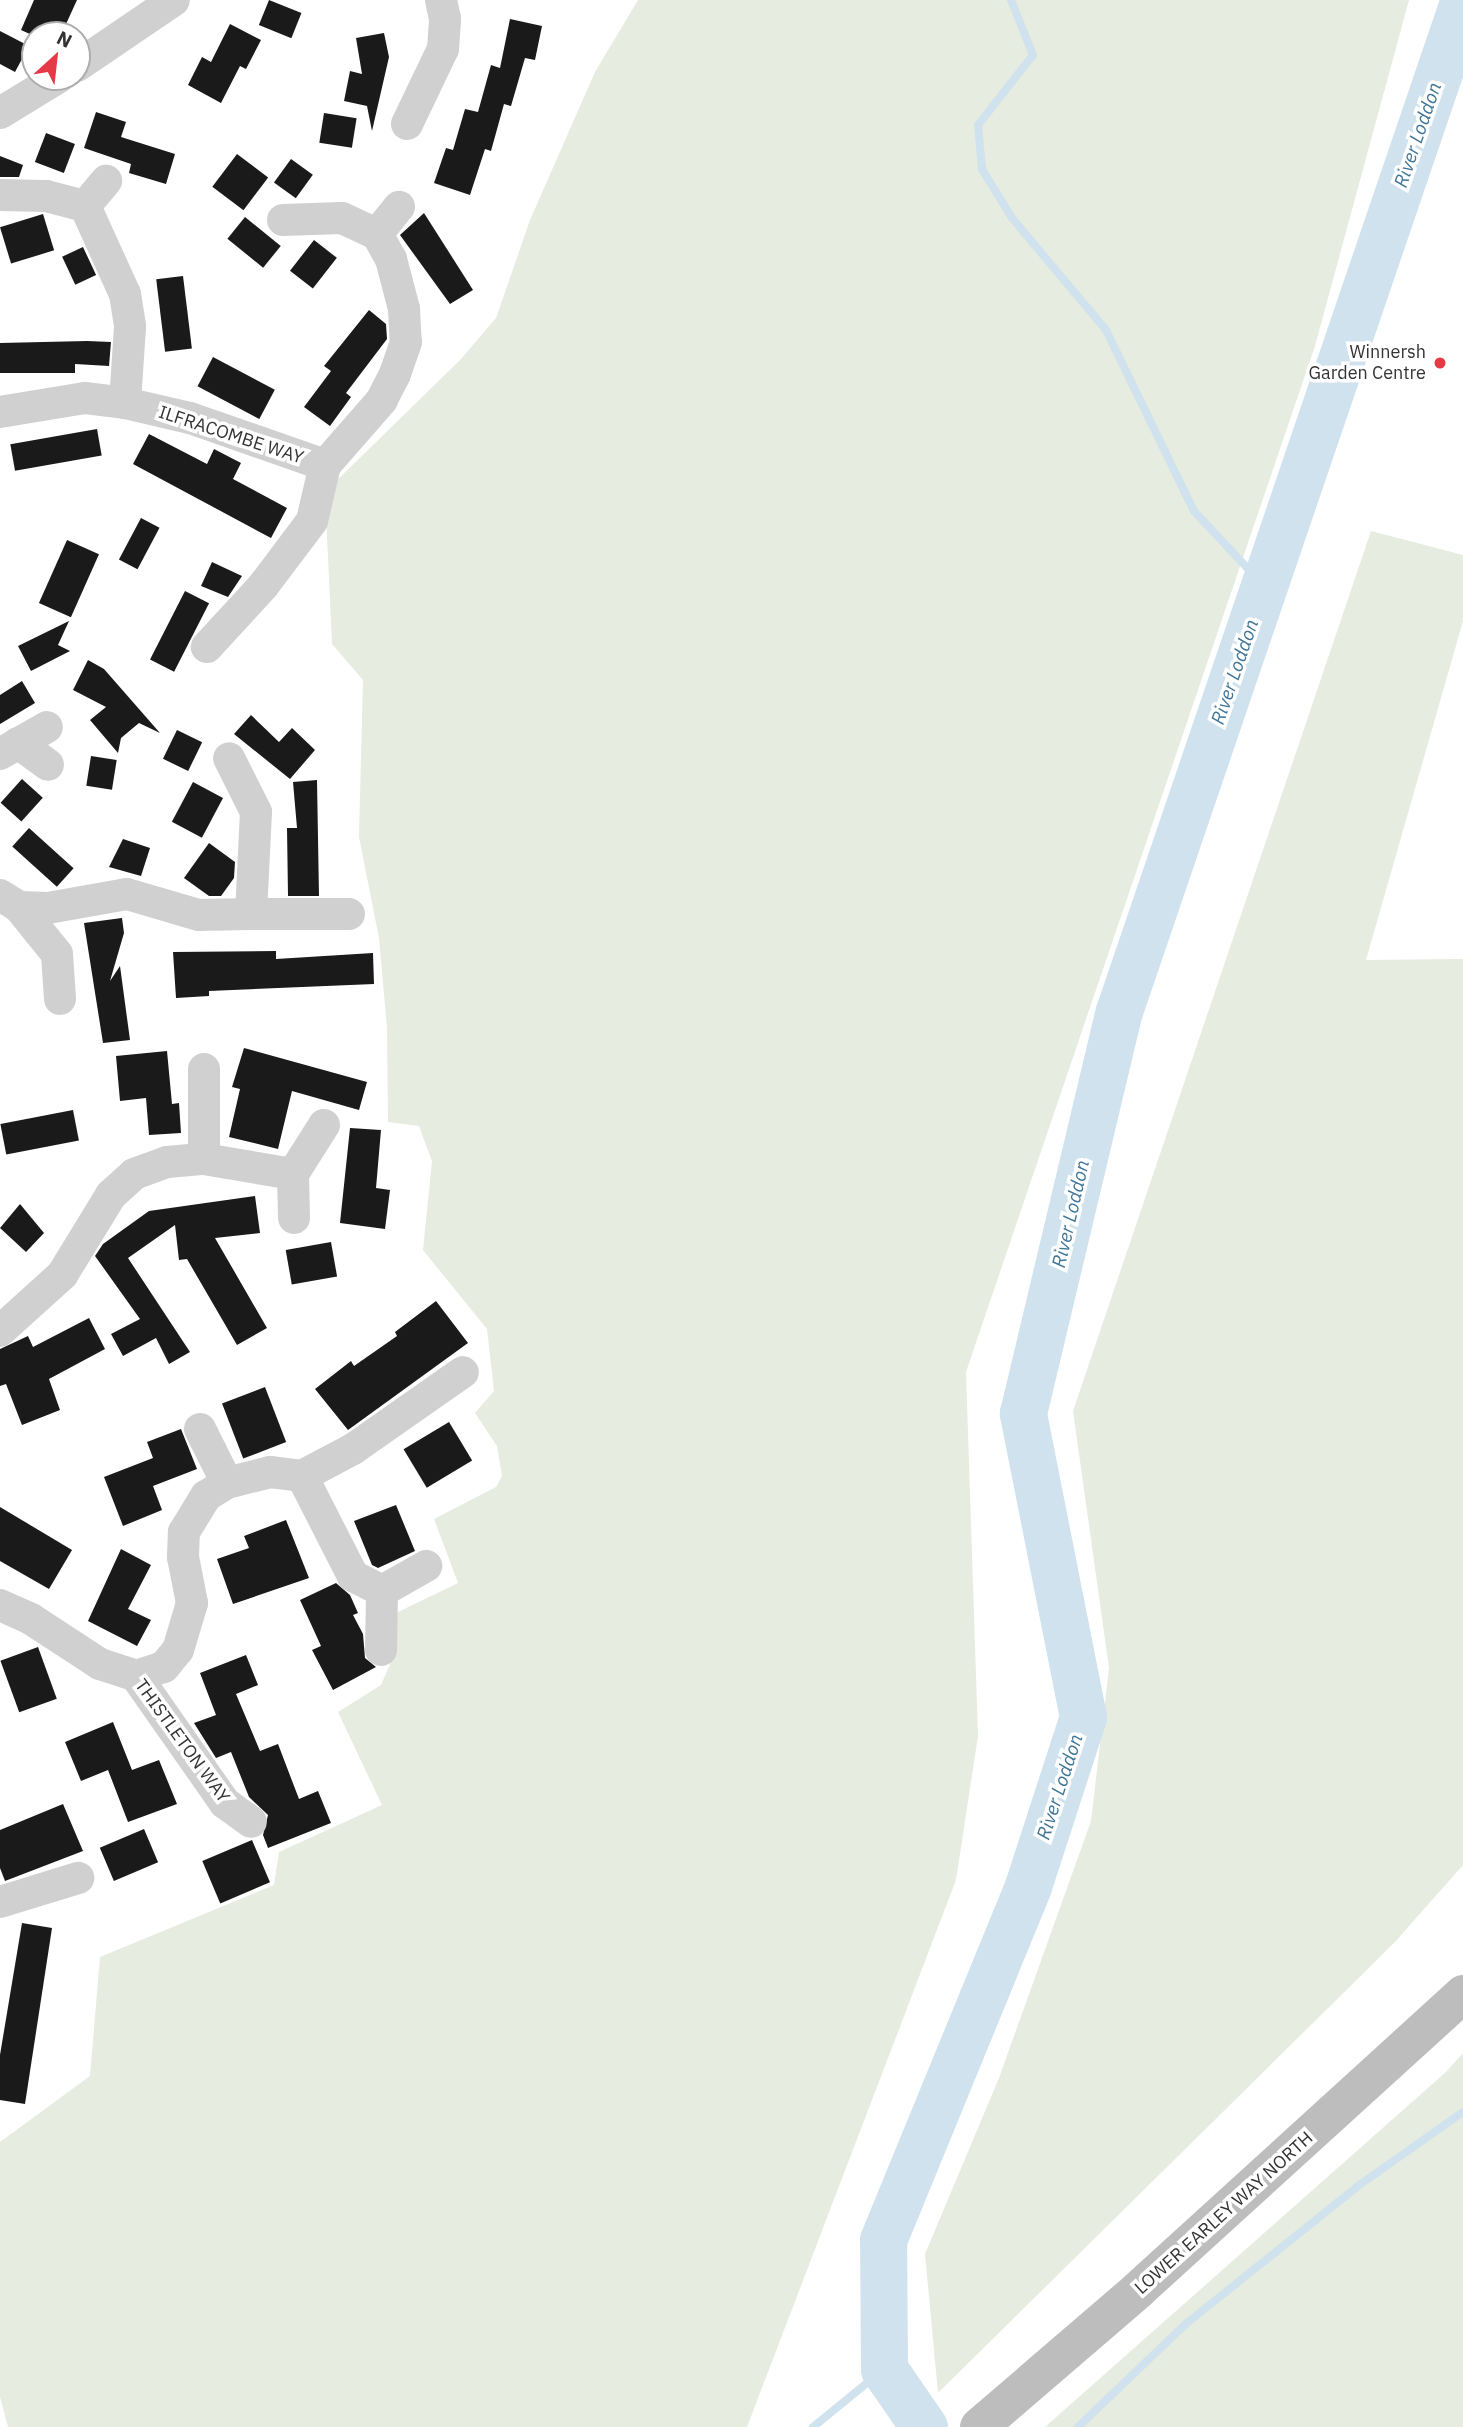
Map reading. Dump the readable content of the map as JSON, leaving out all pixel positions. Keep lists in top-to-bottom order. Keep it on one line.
{"streets":{"main road":["LOWER EARLEY WAY NORTH"],"street":["ILFRACOMBE WAY","THISTLETON WAY"]},"water":["River Loddon"],"places":["Winnersh Garden Centre"],"north":"top right"}
